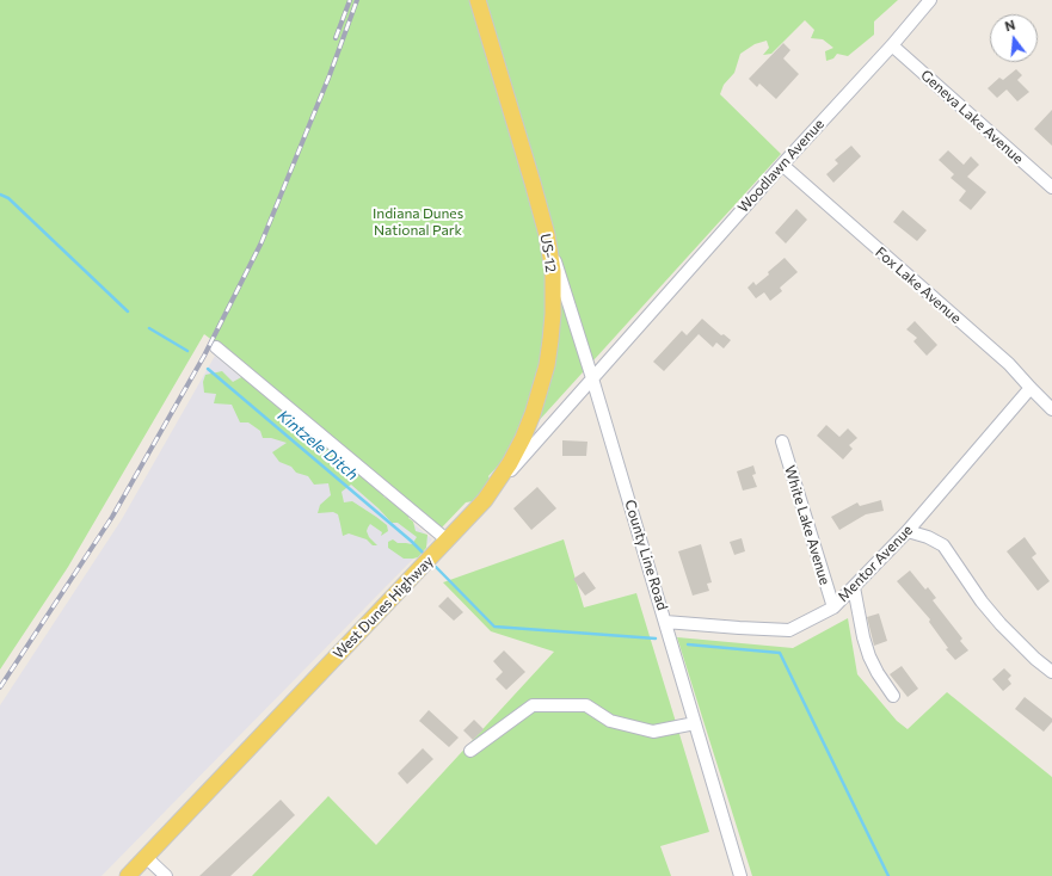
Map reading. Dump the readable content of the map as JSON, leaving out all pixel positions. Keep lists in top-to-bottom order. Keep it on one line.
{"streets":{"main road":["US-12","West Dunes Highway"],"street":["Geneva Lake Avenue","Woodlawn Avenue","Fox Lake Avenue","White Lake Avenue","County Line Road","Mentor Avenue"]},"crossings":[["Geneva Lake Avenue","Woodlawn Avenue"],["Woodlawn Avenue","Fox Lake Avenue"],["Woodlawn Avenue","West Dunes Highway"],["US-12","County Line Road"],["US-12","West Dunes Highway"],["Fox Lake Avenue","Mentor Avenue"],["White Lake Avenue","Mentor Avenue"],["County Line Road","Mentor Avenue"],["County Line Road","West Dunes Highway"]],"water":["Kintzele Ditch"],"parks":["Indiana Dunes National Park"],"north":"top"}
